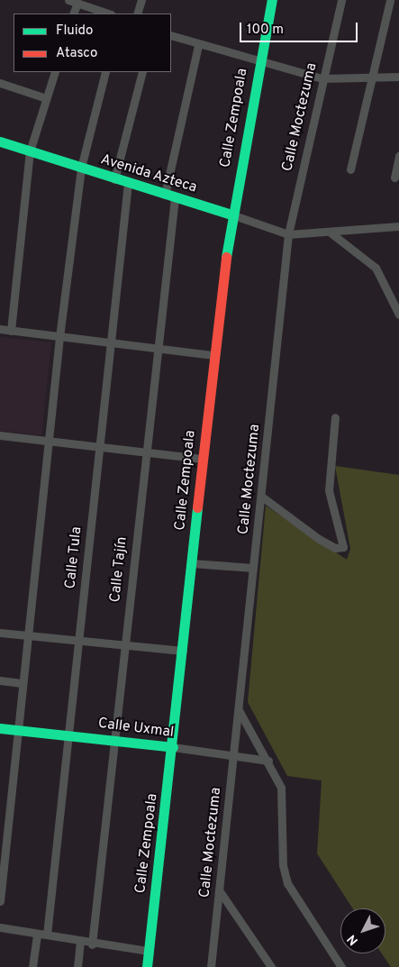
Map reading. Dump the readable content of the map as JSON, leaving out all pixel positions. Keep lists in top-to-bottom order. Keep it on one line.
{"streets":{"street":["Calle Moctezuma","Calle Zempoala","Avenida Azteca","Calle Tula","Calle Tajín","Calle Uxmal"]},"crossings":[["Calle Moctezuma","Avenida Azteca"],["Calle Moctezuma","Calle Uxmal"],["Calle Zempoala","Avenida Azteca"],["Calle Zempoala","Calle Uxmal"],["Avenida Azteca","Calle Tula"],["Avenida Azteca","Calle Tajín"],["Calle Tula","Calle Uxmal"],["Calle Tajín","Calle Uxmal"]],"legend":["Fluido","Atasco"],"scale_bar":"100 m","north":"bottom left"}
